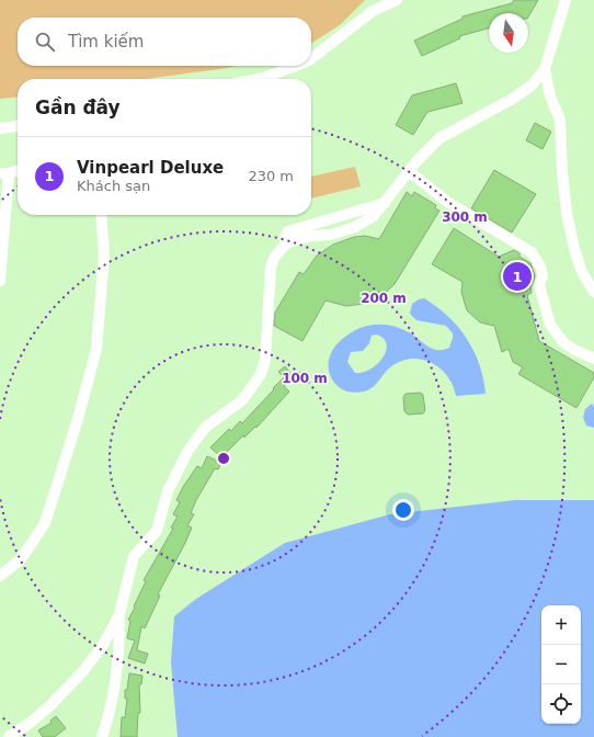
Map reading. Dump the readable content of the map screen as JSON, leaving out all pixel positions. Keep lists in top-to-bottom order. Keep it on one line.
{"north":"bottom","page":{"search":"Tìm kiếm","heading":"Gần đây","list":[{"mark":"1","name":"Vinpearl Deluxe","note":"Khách sạn","value":"230 m"}],"pins":"1","map_buttons":["+","−"]},"rings":["300 m","200 m","100 m"]}
